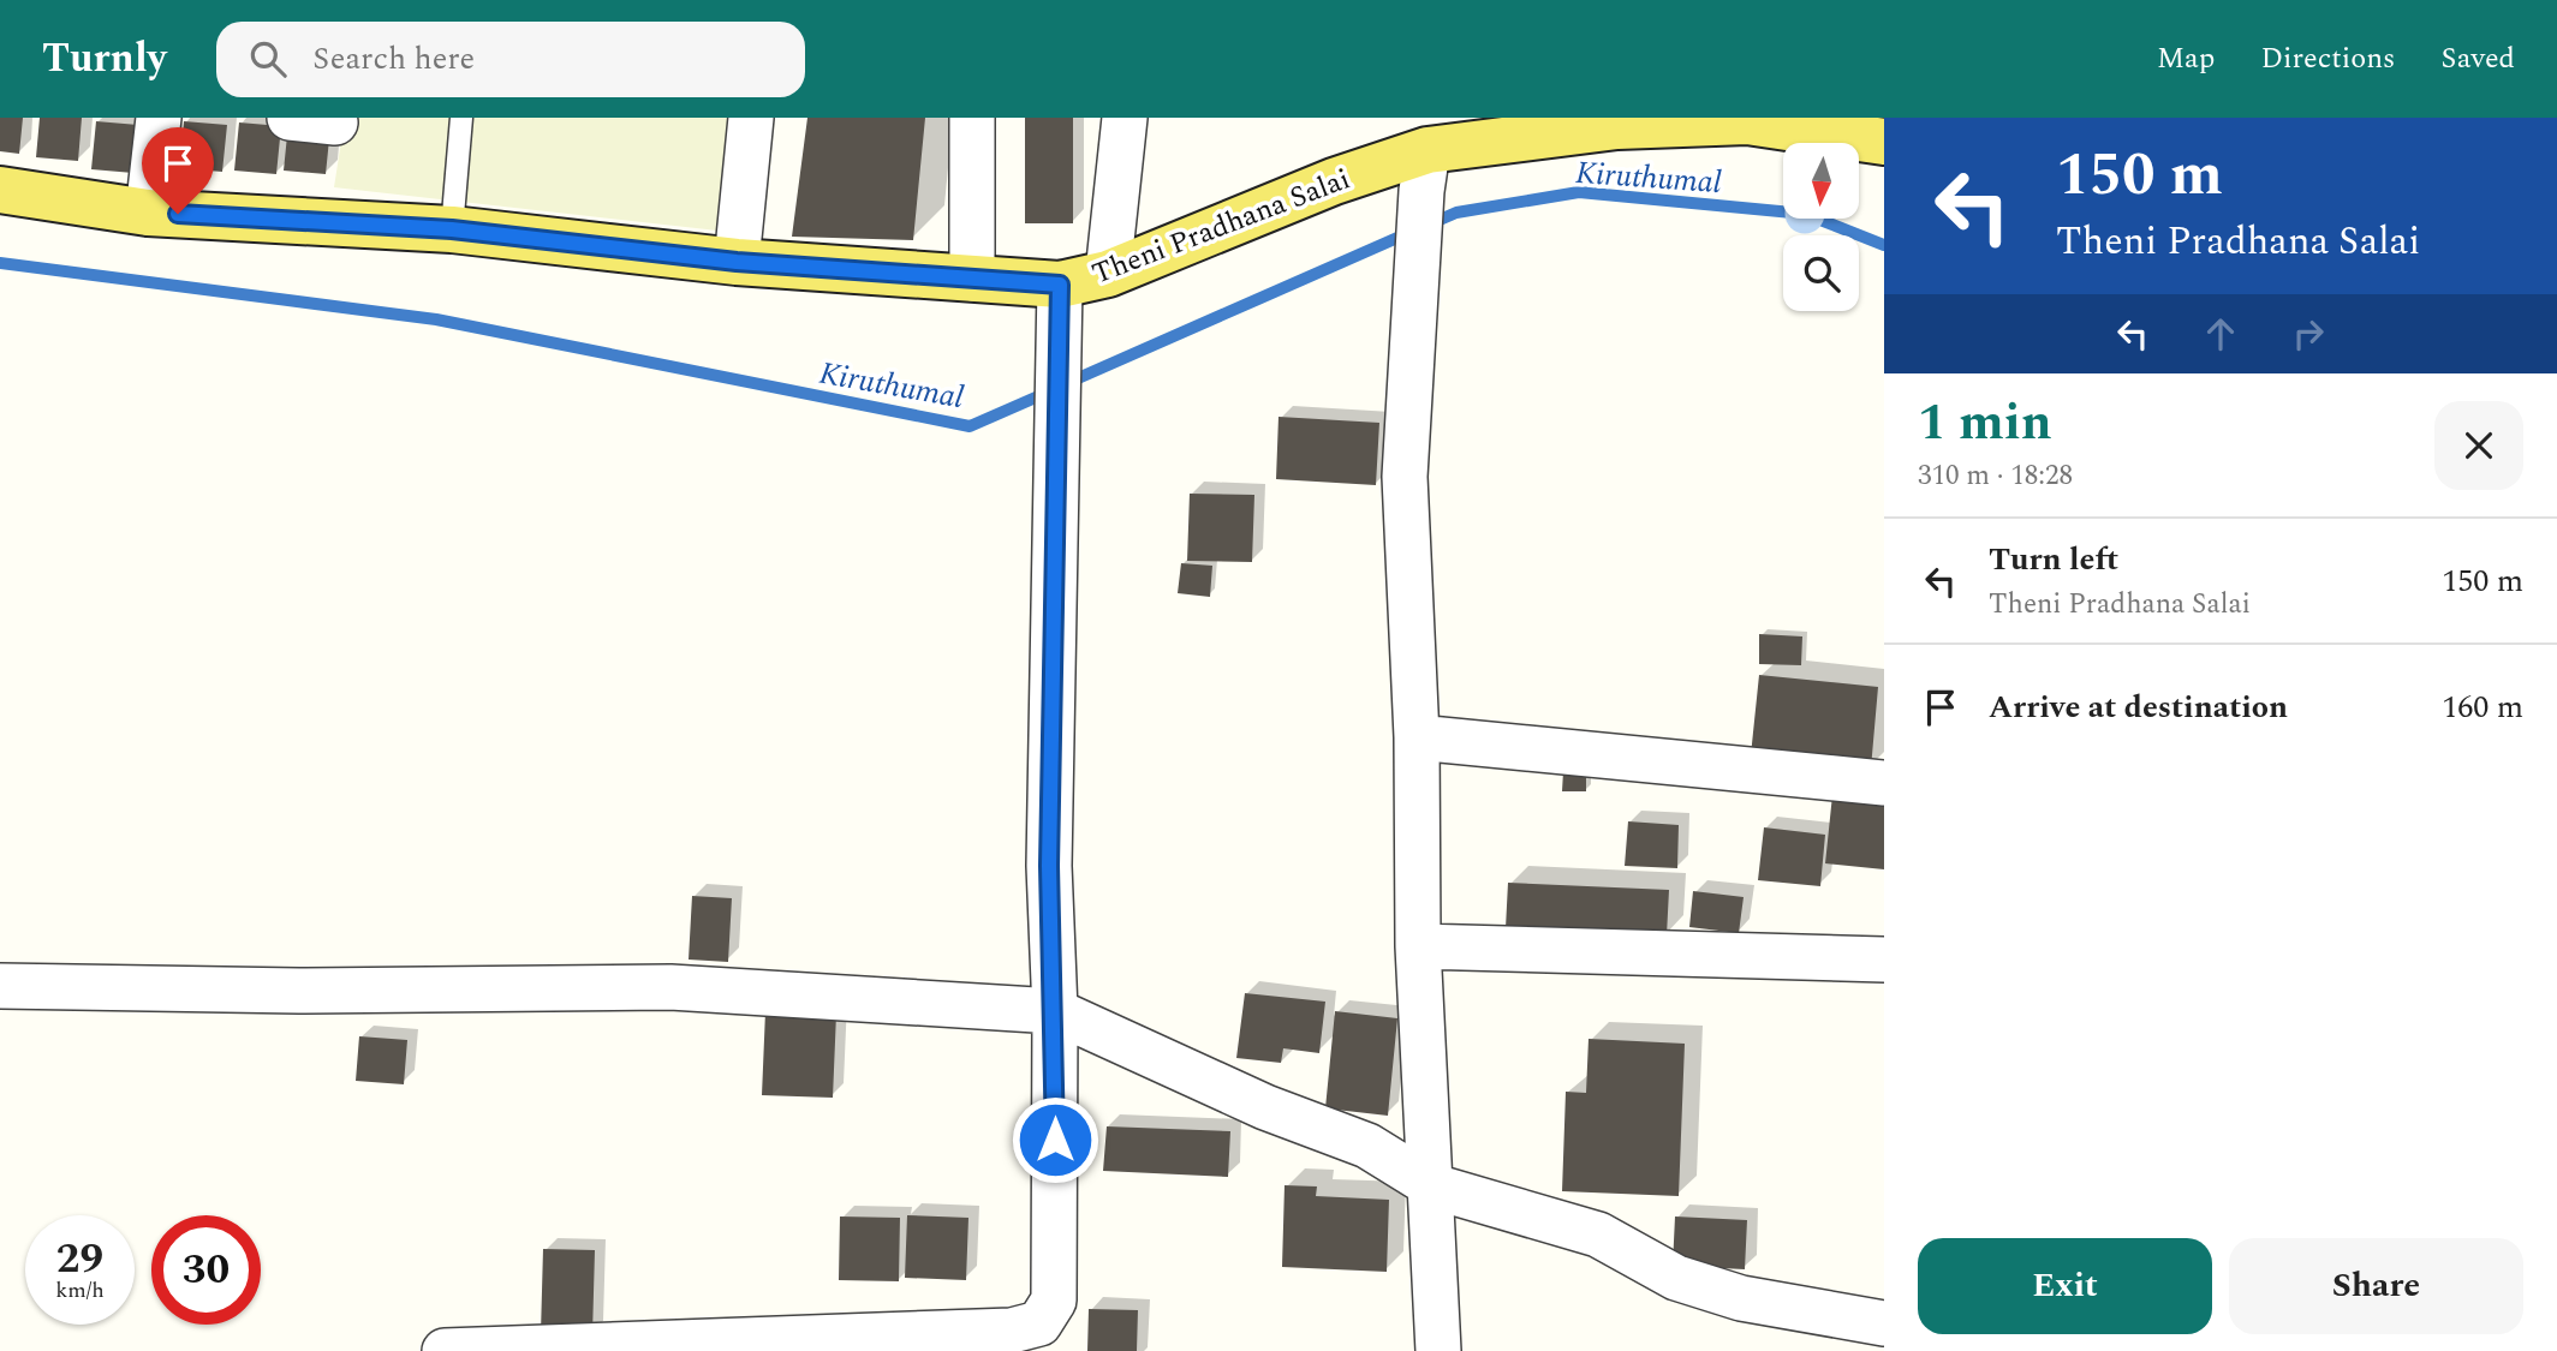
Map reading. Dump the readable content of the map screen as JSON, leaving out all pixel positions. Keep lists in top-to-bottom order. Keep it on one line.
{"streets":{"main road":["Theni Pradhana Salai"]},"water":["Kiruthumal"],"north":"bottom","page":{"header":"Turnly","search":"Search here","nav":["Map","Directions","Saved"],"turn":["150 m","Theni Pradhana Salai"],"heading":["1 min","310 m · 18:28"],"list":[{"name":"Turn left","note":"Theni Pradhana Salai","value":"150 m"},{"name":"Arrive at destination","value":"160 m"}],"speed":"29 km/h","limit":"30","buttons":["Exit","Share"]}}
